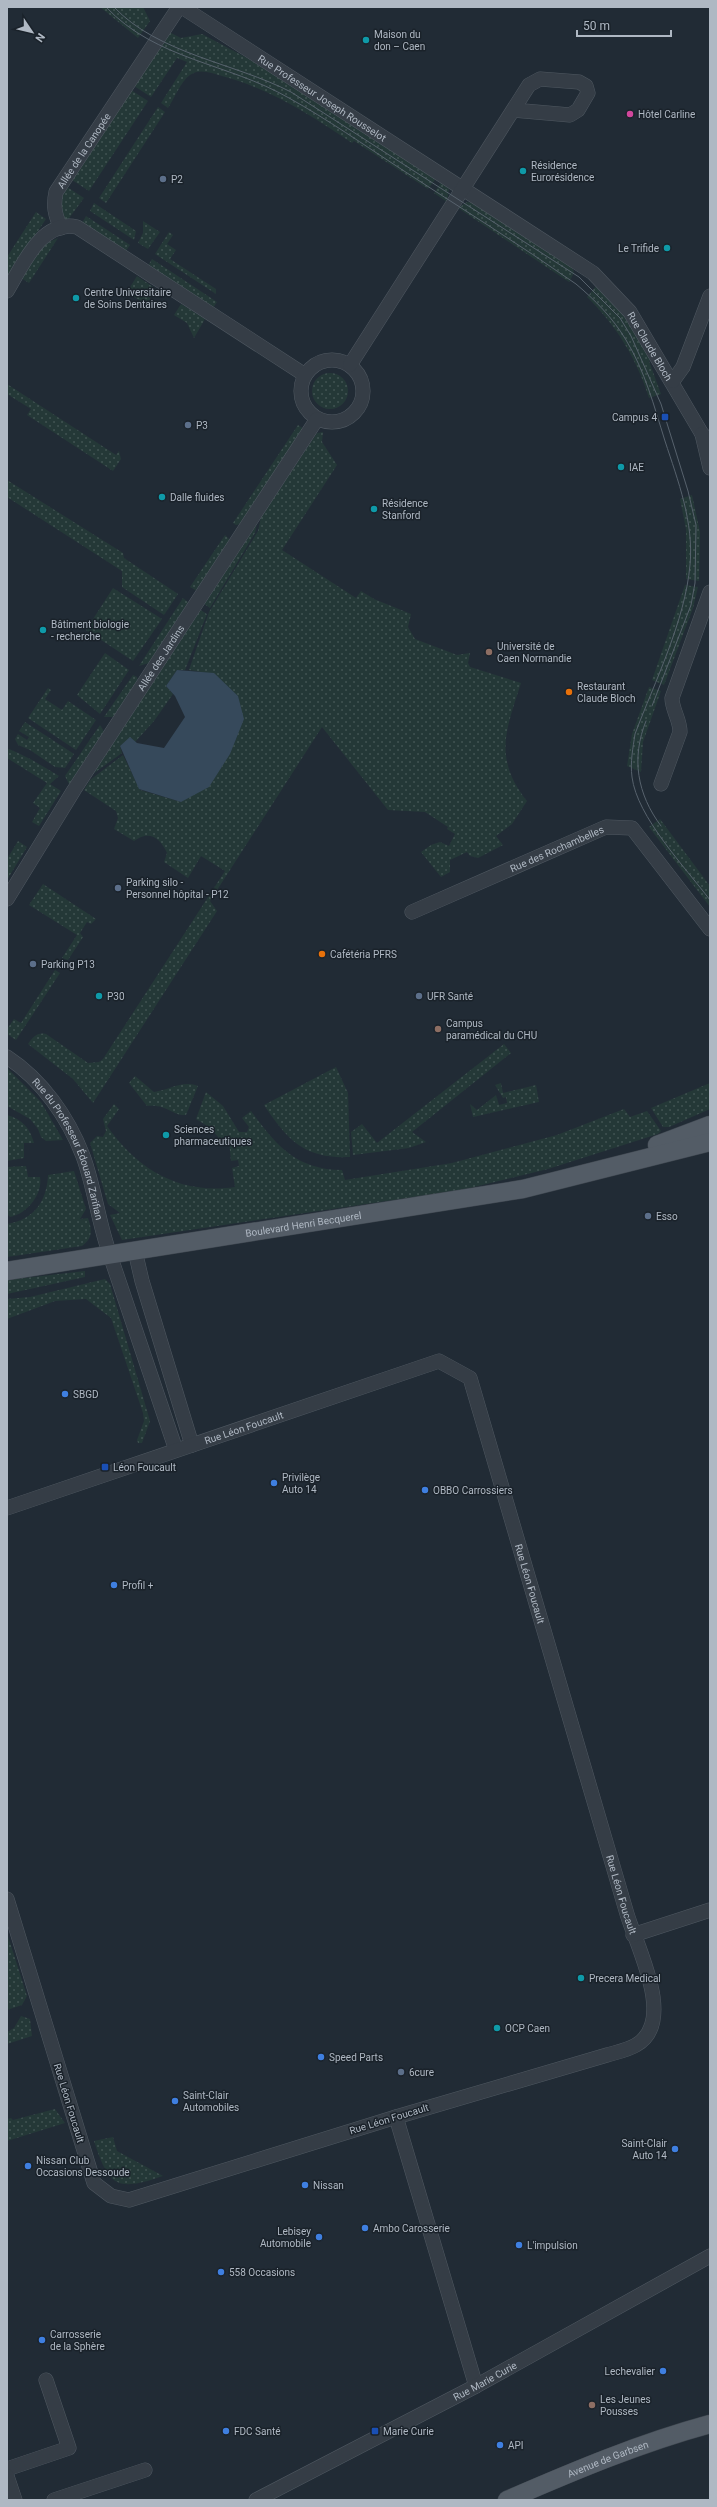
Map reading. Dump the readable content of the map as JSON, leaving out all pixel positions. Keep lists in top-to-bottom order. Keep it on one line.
{"streets":{"main road":["Boulevard Henri Becquerel","Avenue de Garbsen"],"street":["Rue Professeur Joseph Rousselot","Allée de la Canopée","Rue Claude Bloch","Allée des Jardins","Rue des Rochambelles","Rue du Professeur Édouard Zarifian","Rue Léon Foucault","Rue Marie Curie"]},"crossings":[["Rue Professeur Joseph Rousselot","Allée de la Canopée"],["Rue Professeur Joseph Rousselot","Rue Claude Bloch"],["Rue du Professeur Édouard Zarifian","Boulevard Henri Becquerel"],["Rue du Professeur Édouard Zarifian","Rue Léon Foucault"]],"places":{"other":["Maison du don – Caen","Hôtel Carline","Résidence Eurorésidence","P2","Le Trifide","Centre Universitaire de Soins Dentaires","P3","IAE","Dalle fluides","Résidence Stanford","Bâtiment biologie - recherche","Université de Caen Normandie","Restaurant Claude Bloch","Parking silo - Personnel hôpital - P12","Cafétéria PFRS","Parking P13","P30","UFR Santé","Campus paramédical du CHU","Sciences pharmaceutiques","Esso","SBGD","Privilège Auto 14","OBBO Carrossiers","Profil +","Precera Medical","OCP Caen","Speed Parts","6cure","Saint-Clair Automobiles","Saint-Clair Auto 14","Nissan Club Occasions Dessoude","Nissan","Ambo Carosserie","Lebisey Automobile","L'impulsion","558 Occasions","Carrosserie de la Sphère","Lechevalier","Les Jeunes Pousses","FDC Santé","API"],"transit":["Campus 4","Léon Foucault","Marie Curie"]},"scale_bar":"50 m","north":"bottom right"}
